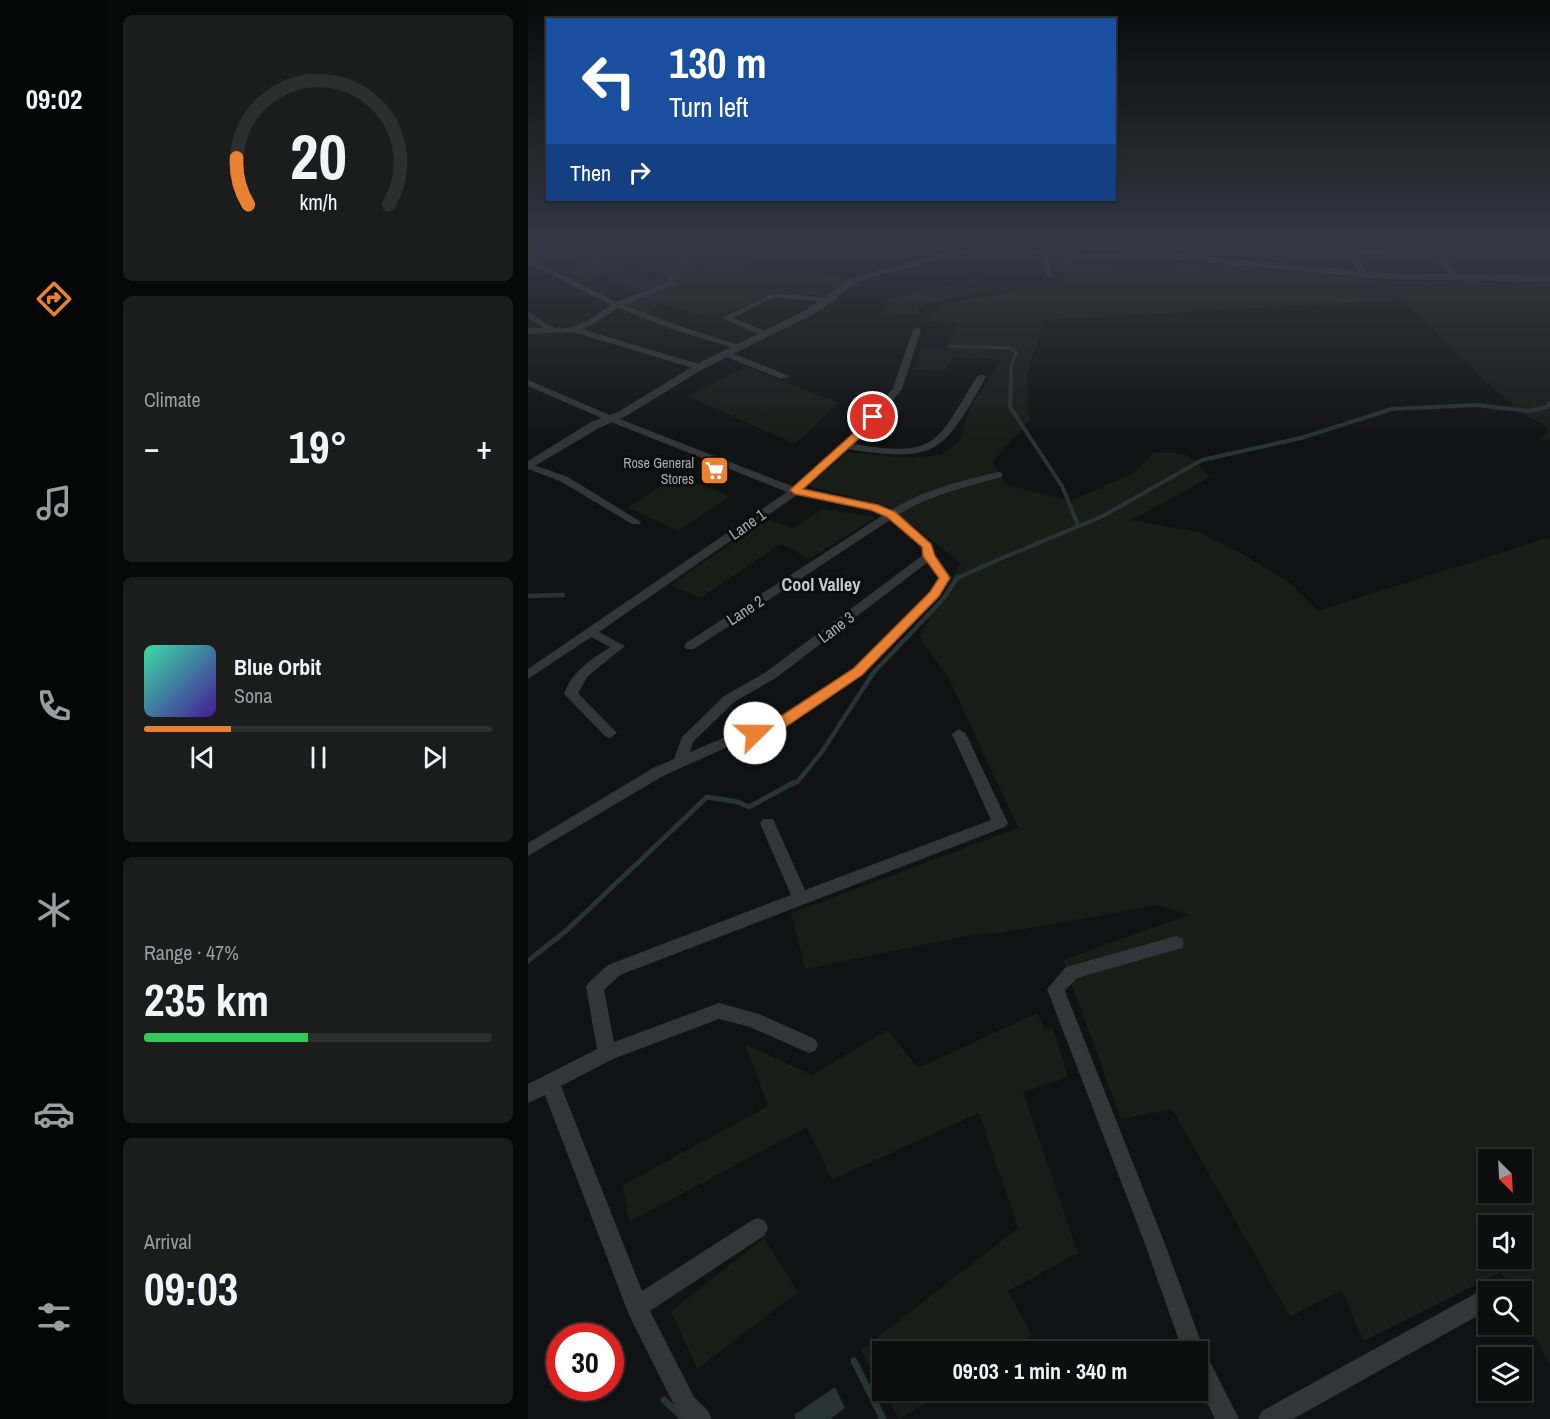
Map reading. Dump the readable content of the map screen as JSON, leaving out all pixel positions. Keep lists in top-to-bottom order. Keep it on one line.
{"streets":{"street":["Lane 1","Lane 2","Lane 3"]},"districts":["Cool Valley"],"places":{"supermarket":["Rose General Stores"]},"north":"bottom right","page":{"tabs":"09:02","turn":["130 m","Turn left"],"then":"Then","tile":["Climate",["Range · 47%","235 km"],["Arrival","09:03"]],"heat":["−","19°","+"],"song":["Blue Orbit","Sona"],"limit":"30","trip":"09:03 · 1 min · 340 m","gauge":["20","km/h"]}}
